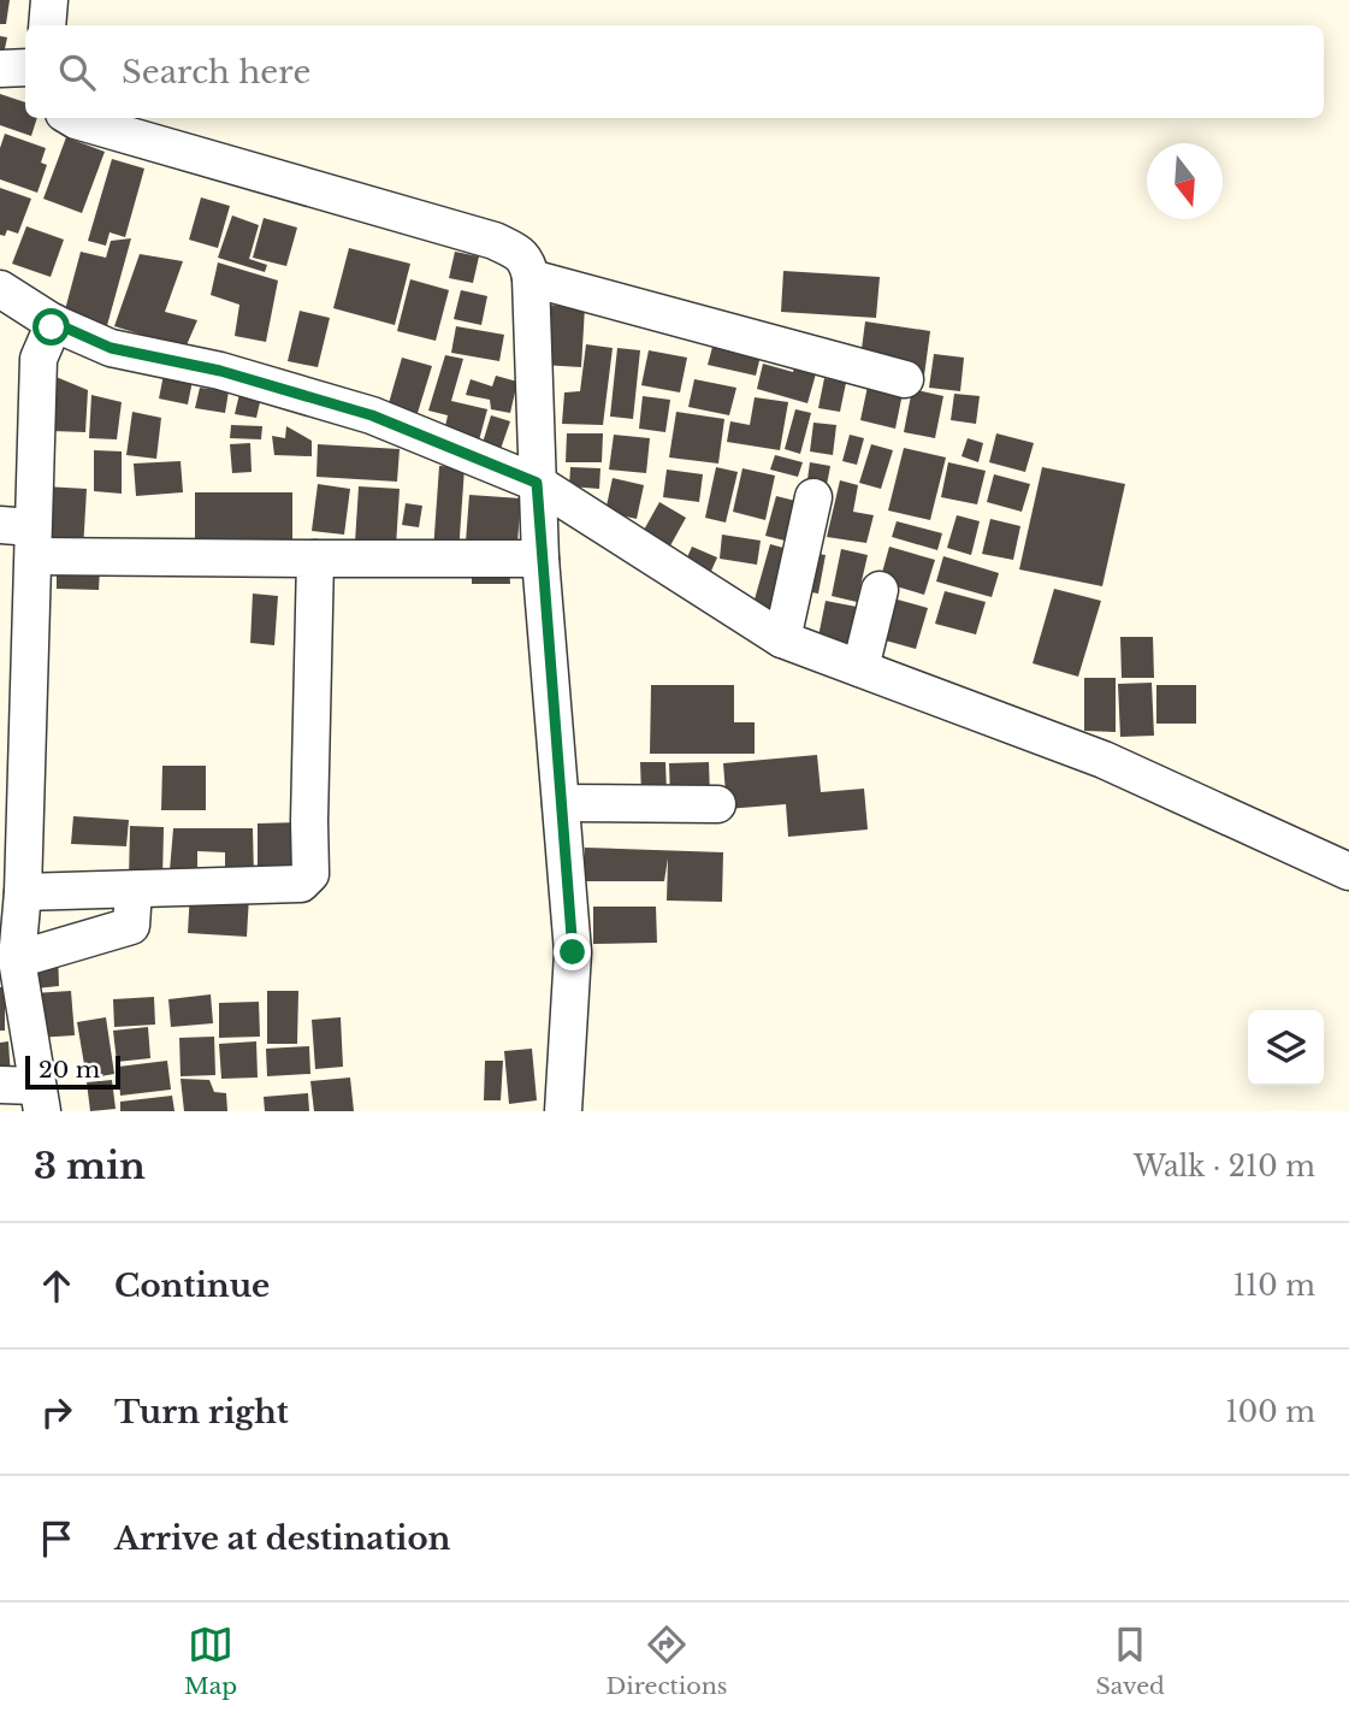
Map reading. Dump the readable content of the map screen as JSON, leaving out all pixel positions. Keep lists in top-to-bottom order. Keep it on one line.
{"scale_bar":"20 m","north":"bottom","page":{"search":"Search here","scale":"20 m","heading":["3 min","Walk · 210 m"],"list":[["Continue","110 m"],["Turn right","100 m"],"Arrive at destination"],"nav":["Map","Directions","Saved"]}}
